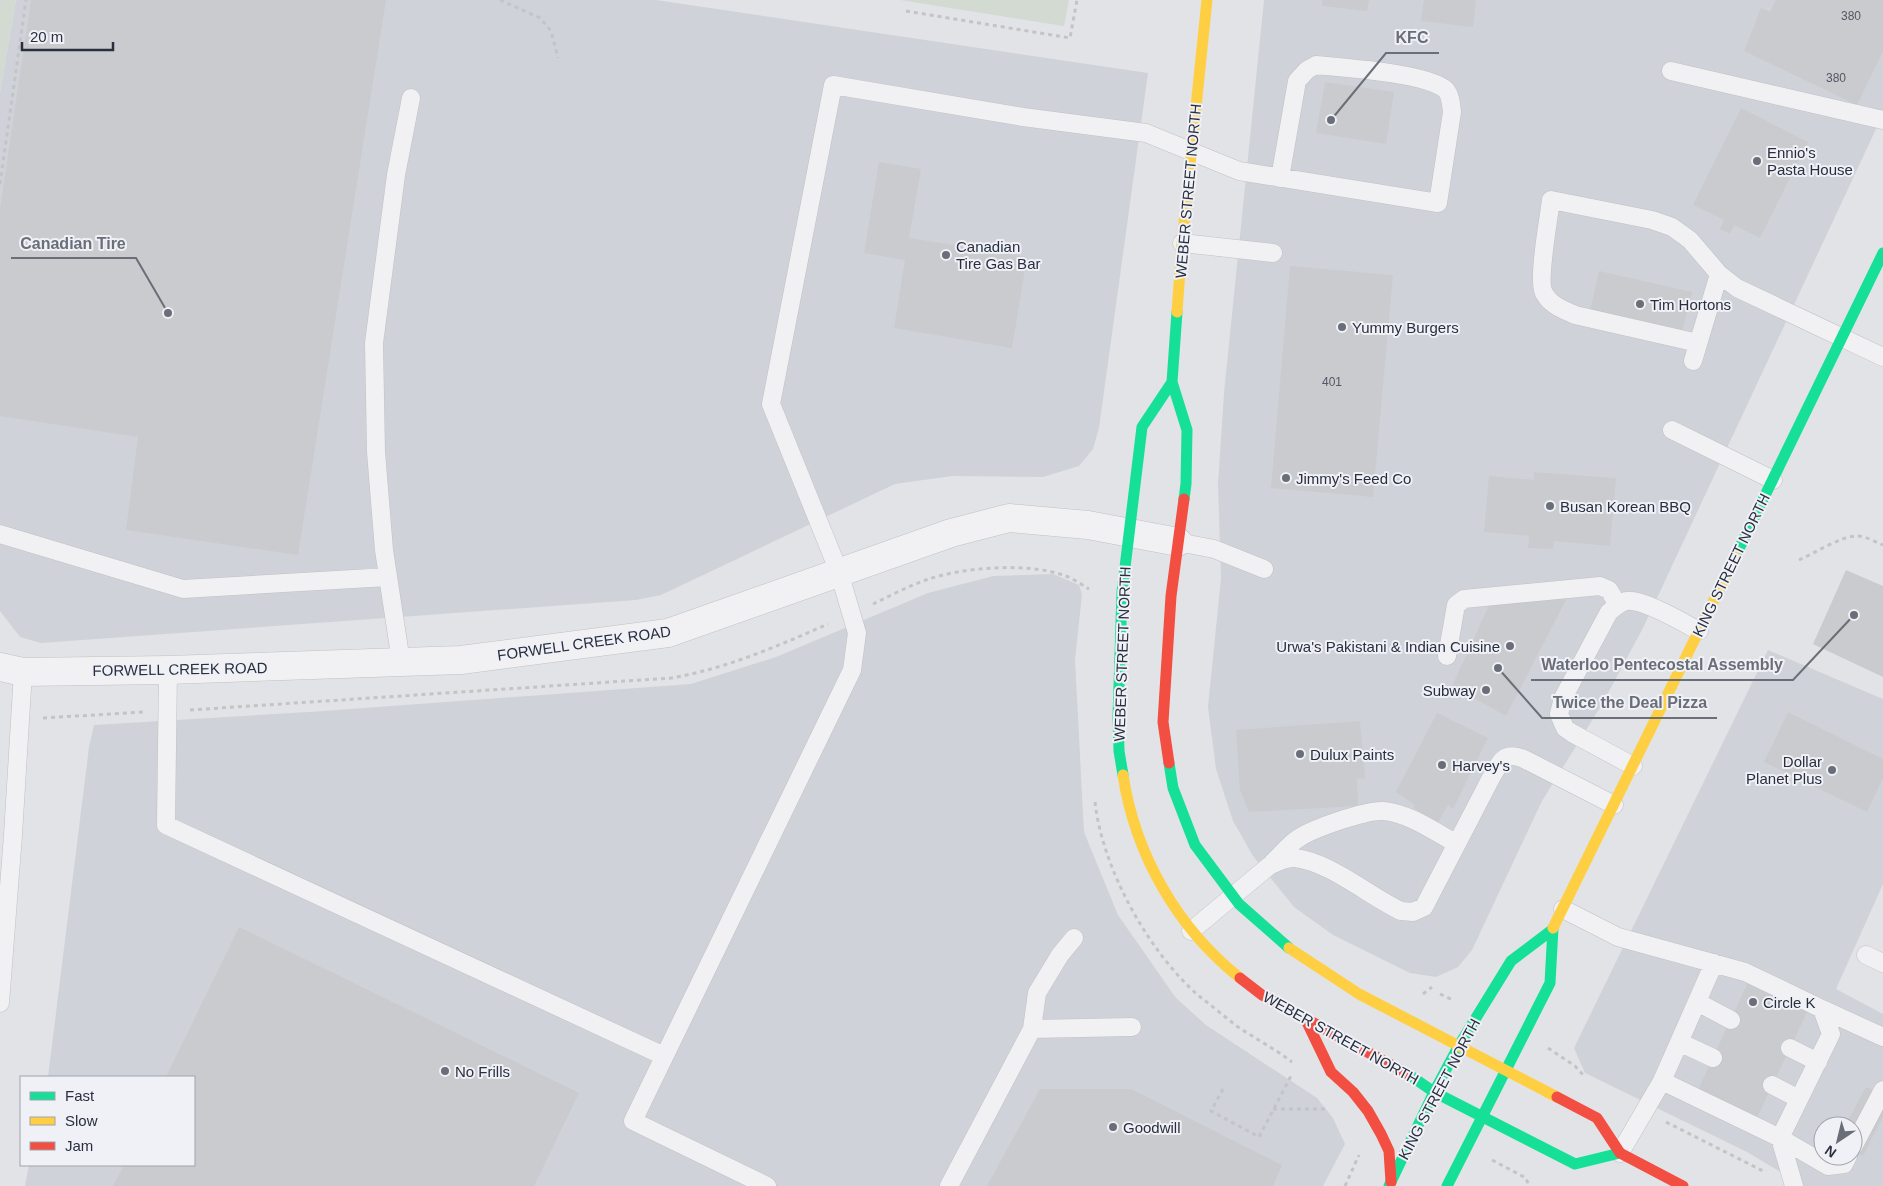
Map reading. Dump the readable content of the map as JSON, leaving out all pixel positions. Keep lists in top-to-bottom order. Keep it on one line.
{"streets":{"main road":["WEBER STREET NORTH","KING STREET NORTH"],"street":["FORWELL CREEK ROAD"]},"crossings":[["WEBER STREET NORTH","KING STREET NORTH"],["WEBER STREET NORTH","FORWELL CREEK ROAD"]],"places":["KFC","Ennio's Pasta House","Canadian Tire Gas Bar","Tim Hortons","Canadian Tire","Yummy Burgers","Jimmy's Feed Co","Busan Korean BBQ","Waterloo Pentecostal Assembly","Urwa's Pakistani & Indian Cuisine","Twice the Deal Pizza","Subway","Dulux Paints","Harvey's","Dollar Planet Plus","Circle K","No Frills","Goodwill"],"house_numbers":["380","380","401"],"legend":["Fast","Slow","Jam"],"scale_bar":"20 m","north":"bottom left"}
